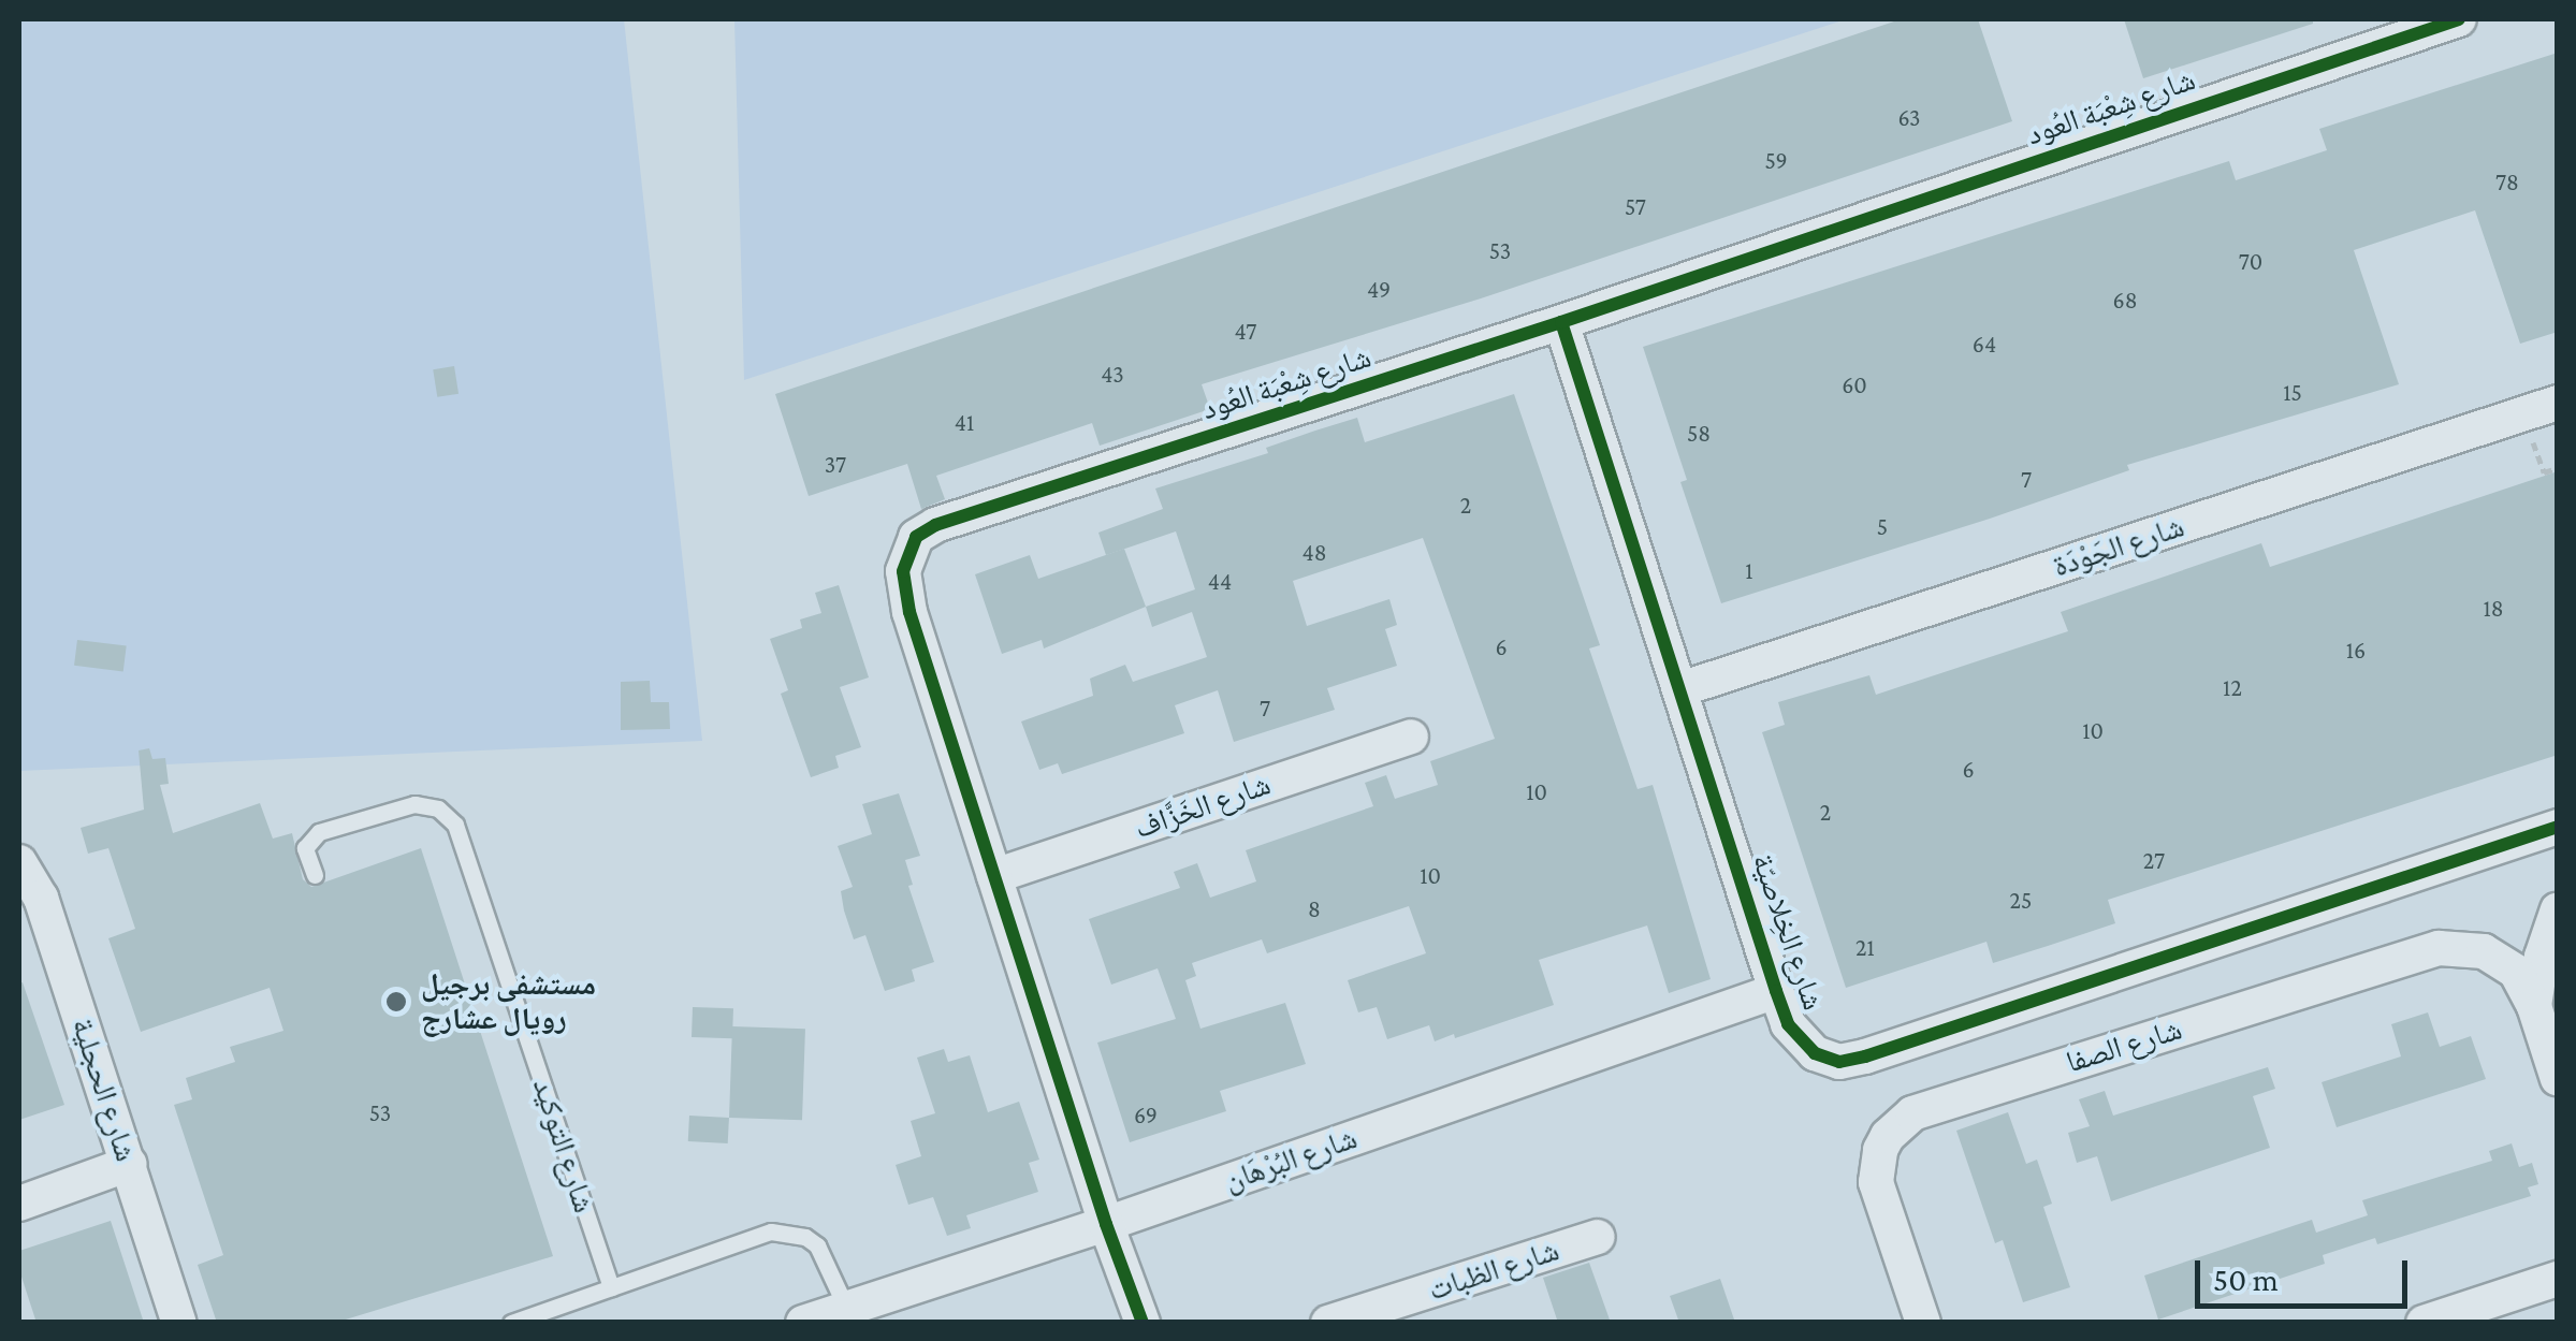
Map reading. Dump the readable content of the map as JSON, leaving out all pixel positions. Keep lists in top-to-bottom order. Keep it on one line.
{"streets":{"street":["شارع شِعْبَة العُود","شارع الجَوْدَة","شارع الخَزَّاف","شارع الخِلاصيّة","شارع الصفا","شارع الحجلية","شارع البُرْهَان","شارع الظبات"],"lane":["شارع التوكيد"]},"crossings":[["شارع شِعْبَة العُود","شارع الخَزَّاف"],["شارع شِعْبَة العُود","شارع الخِلاصيّة"],["شارع شِعْبَة العُود","شارع البُرْهَان"],["شارع الجَوْدَة","شارع الخِلاصيّة"],["شارع الخِلاصيّة","شارع البُرْهَان"]],"places":["مستشفى برجيل رويال عشارج"],"house_numbers":["63","59","78","57","53","70","49","68","47","64","43","60","15","41","58","37","7","2","5","48","1","44","18","6","16","12","7","10","6","10","2","27","10","25","8","21","53","69"],"scale_bar":"50 m"}
